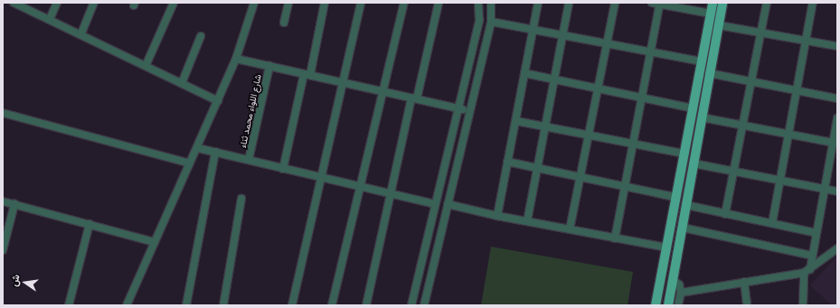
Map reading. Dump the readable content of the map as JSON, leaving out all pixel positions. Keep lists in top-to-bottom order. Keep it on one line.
{"streets":{"street":["شارع اللواء محمد ثناء"]},"north":"left"}
